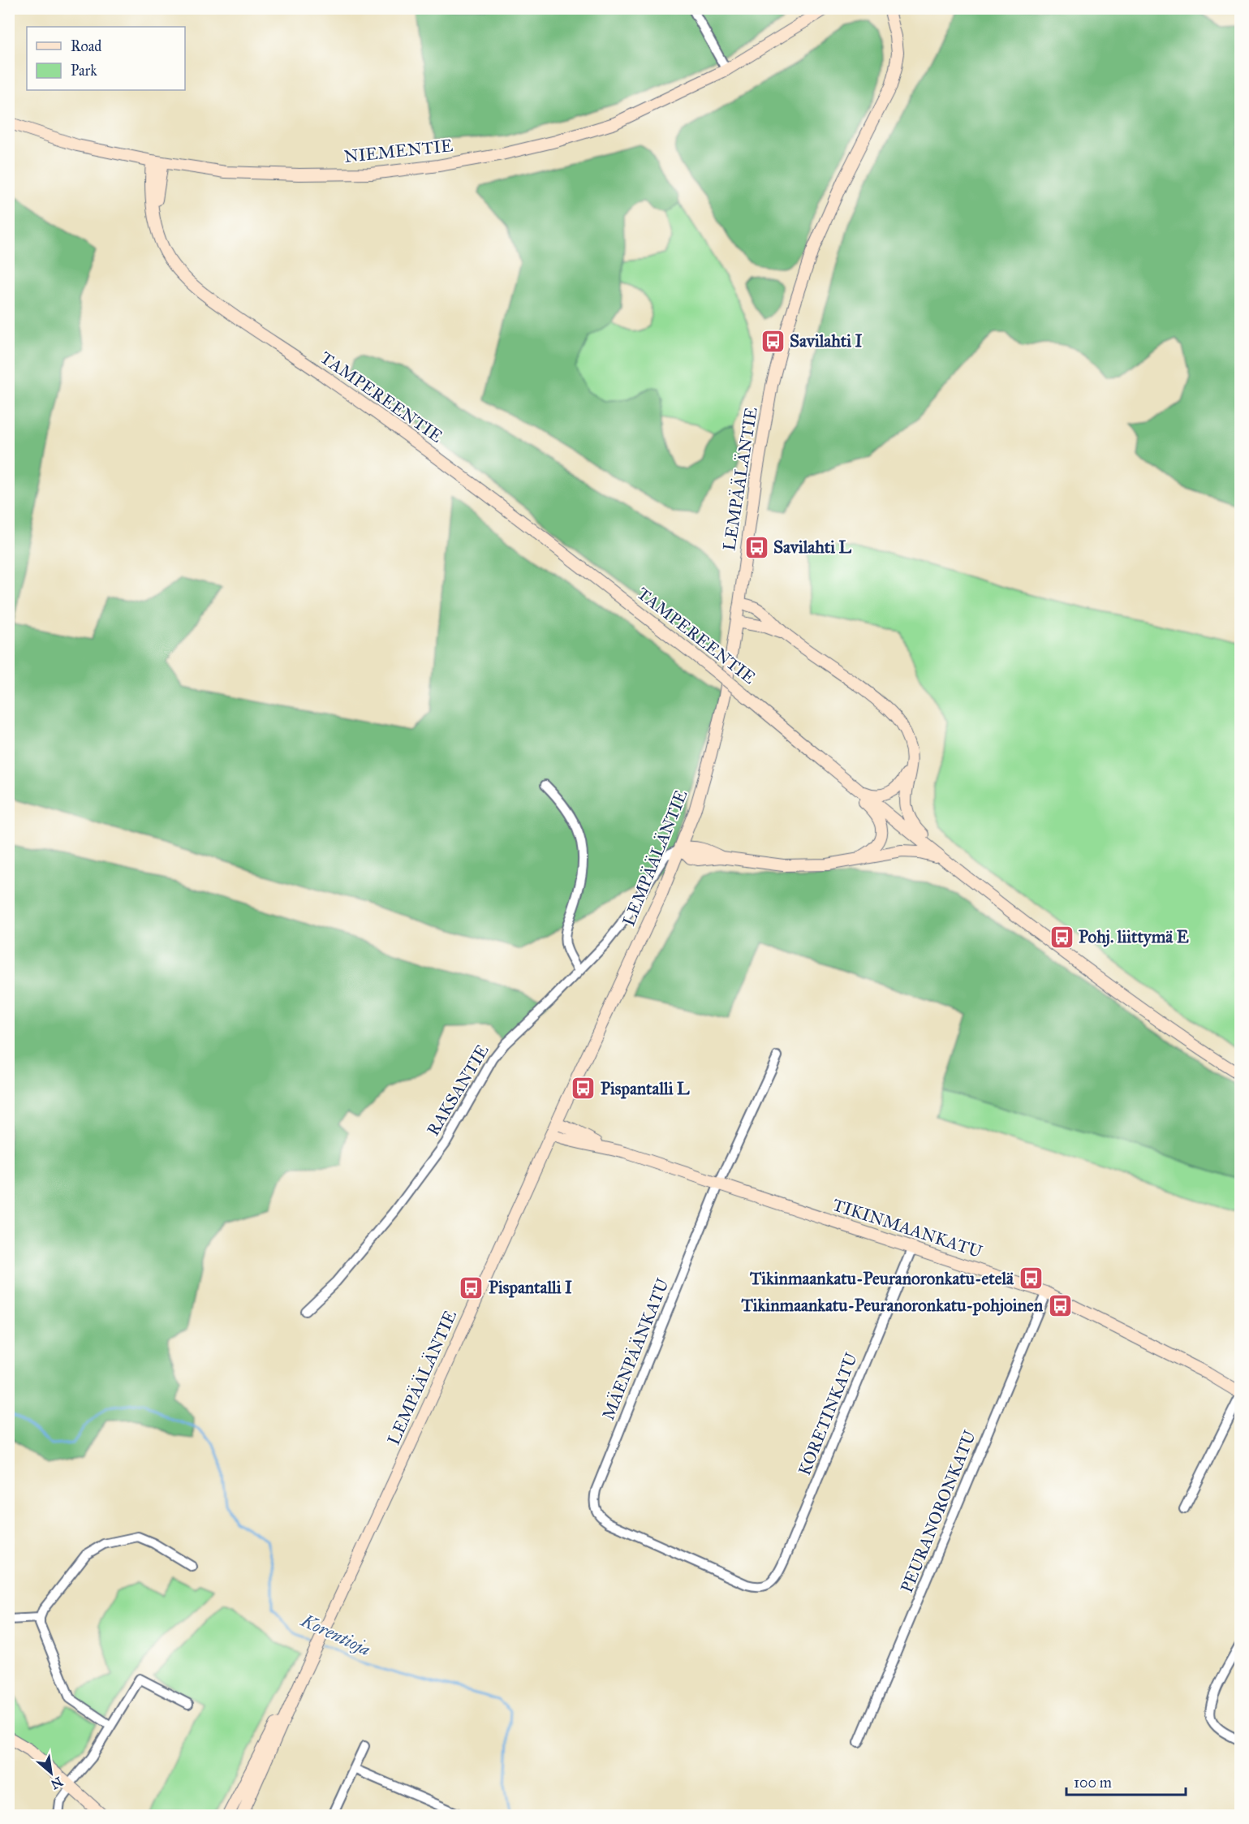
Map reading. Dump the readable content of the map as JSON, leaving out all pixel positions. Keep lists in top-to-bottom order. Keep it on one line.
{"streets":{"main road":["NIEMENTIE","TAMPEREENTIE","LEMPÄÄLÄNTIE","TIKINMAANKATU"],"street":["RAKSANTIE","MÄENPÄÄNKATU","KORETINKATU","PEURANORONKATU"]},"crossings":[["NIEMENTIE","TAMPEREENTIE"],["LEMPÄÄLÄNTIE","RAKSANTIE"],["LEMPÄÄLÄNTIE","TIKINMAANKATU"],["TIKINMAANKATU","MÄENPÄÄNKATU"],["TIKINMAANKATU","KORETINKATU"],["TIKINMAANKATU","PEURANORONKATU"],["MÄENPÄÄNKATU","KORETINKATU"]],"water":["Korentioja"],"places":{"bus stop":["Savilahti I","Savilahti L","Pohj. liittymä E","Pispantalli L","Tikinmaankatu-Peuranoronkatu-etelä","Pispantalli I","Tikinmaankatu-Peuranoronkatu-pohjoinen"]},"legend":["Road","Park"],"scale_bar":"100 m","north":"bottom right"}
